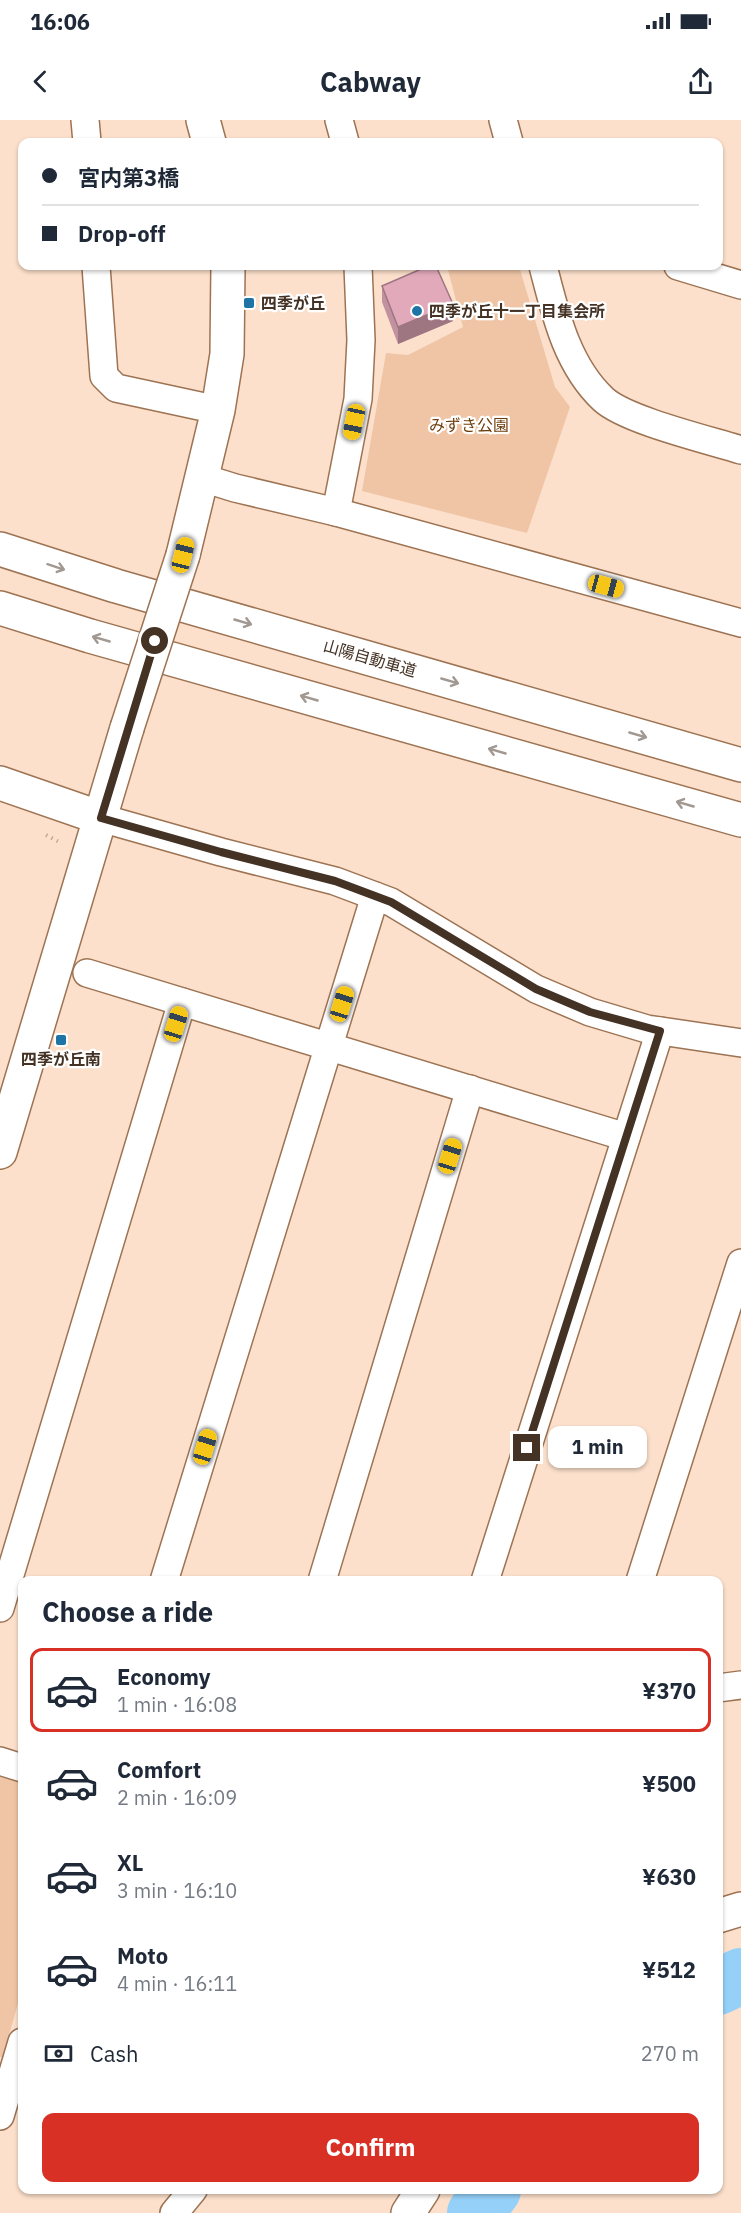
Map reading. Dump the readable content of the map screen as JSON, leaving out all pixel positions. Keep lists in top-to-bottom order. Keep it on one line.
{"streets":{"main road":["山陽自動車道"]},"parks":["みずき公園"],"places":{"transit":["四季が丘","四季が丘南"],"other":["四季が丘十一丁目集会所"]},"page":{"status":"16:06","header":"Cabway","banner":["宮内第3橋","Drop-off"],"bubble":"1 min","heading":"Choose a ride","list":[{"name":"Economy","note":"1 min · 16:08","value":"¥370"},{"name":"Comfort","note":"2 min · 16:09","value":"¥500"},{"name":"XL","note":"3 min · 16:10","value":"¥630"},{"name":"Moto","note":"4 min · 16:11","value":"¥512"}],"pay":["Cash","270 m"],"buttons":"Confirm"}}
